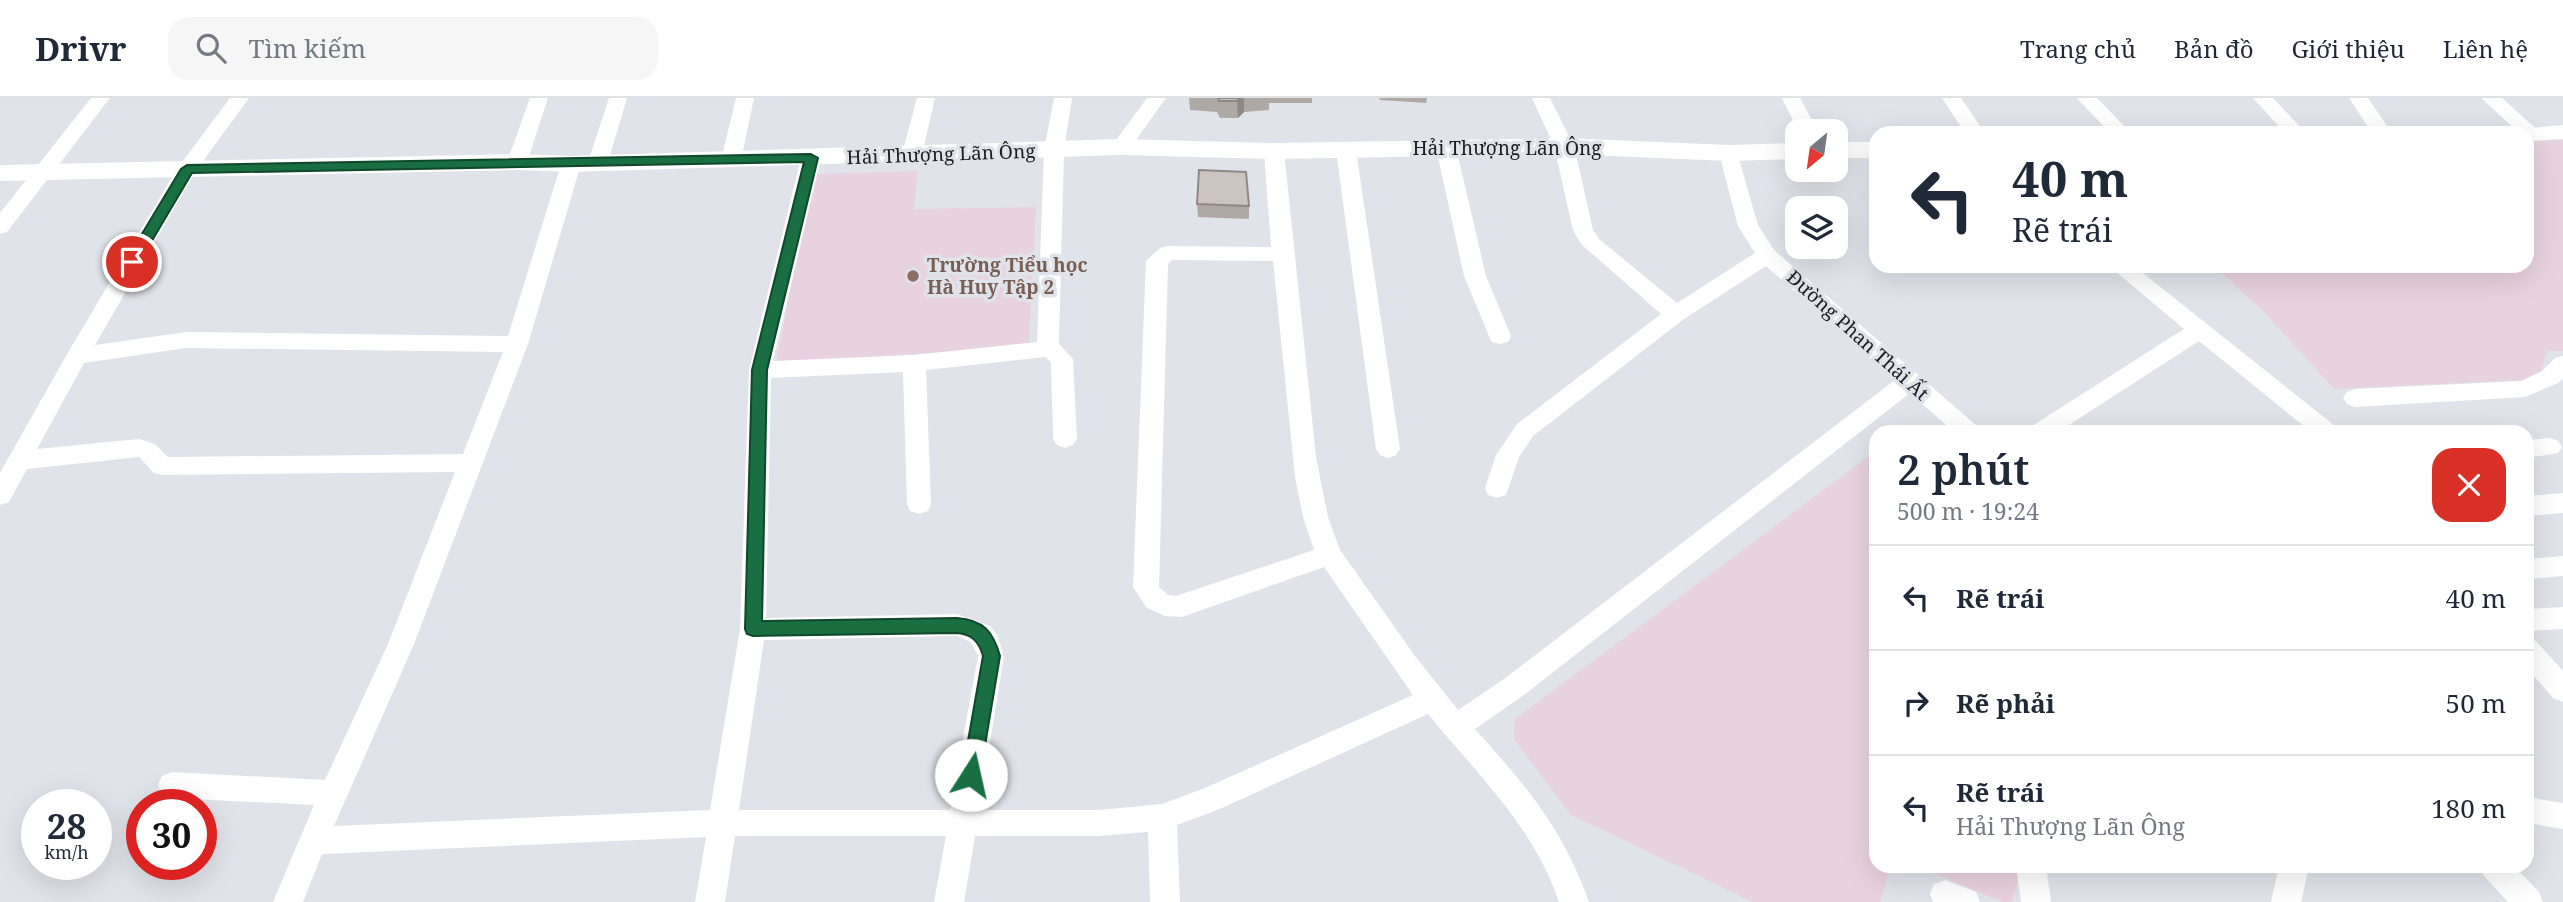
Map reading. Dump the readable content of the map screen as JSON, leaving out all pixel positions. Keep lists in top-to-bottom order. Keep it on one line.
{"streets":{"street":["Hải Thượng Lãn Ông","Đường Phan Thái Ất"]},"crossings":[["Hải Thượng Lãn Ông","Đường Phan Thái Ất"]],"places":["Trường Tiểu học Hà Huy Tập 2"],"north":"bottom left","page":{"header":"Drivr","search":"Tìm kiếm","nav":["Trang chủ","Bản đồ","Giới thiệu","Liên hệ"],"turn":["40 m","Rẽ trái"],"heading":["2 phút","500 m · 19:24"],"list":[{"name":"Rẽ trái","value":"40 m"},{"name":"Rẽ phải","value":"50 m"},{"name":"Rẽ trái","note":"Hải Thượng Lãn Ông","value":"180 m"}],"speed":"28 km/h","limit":"30"}}
